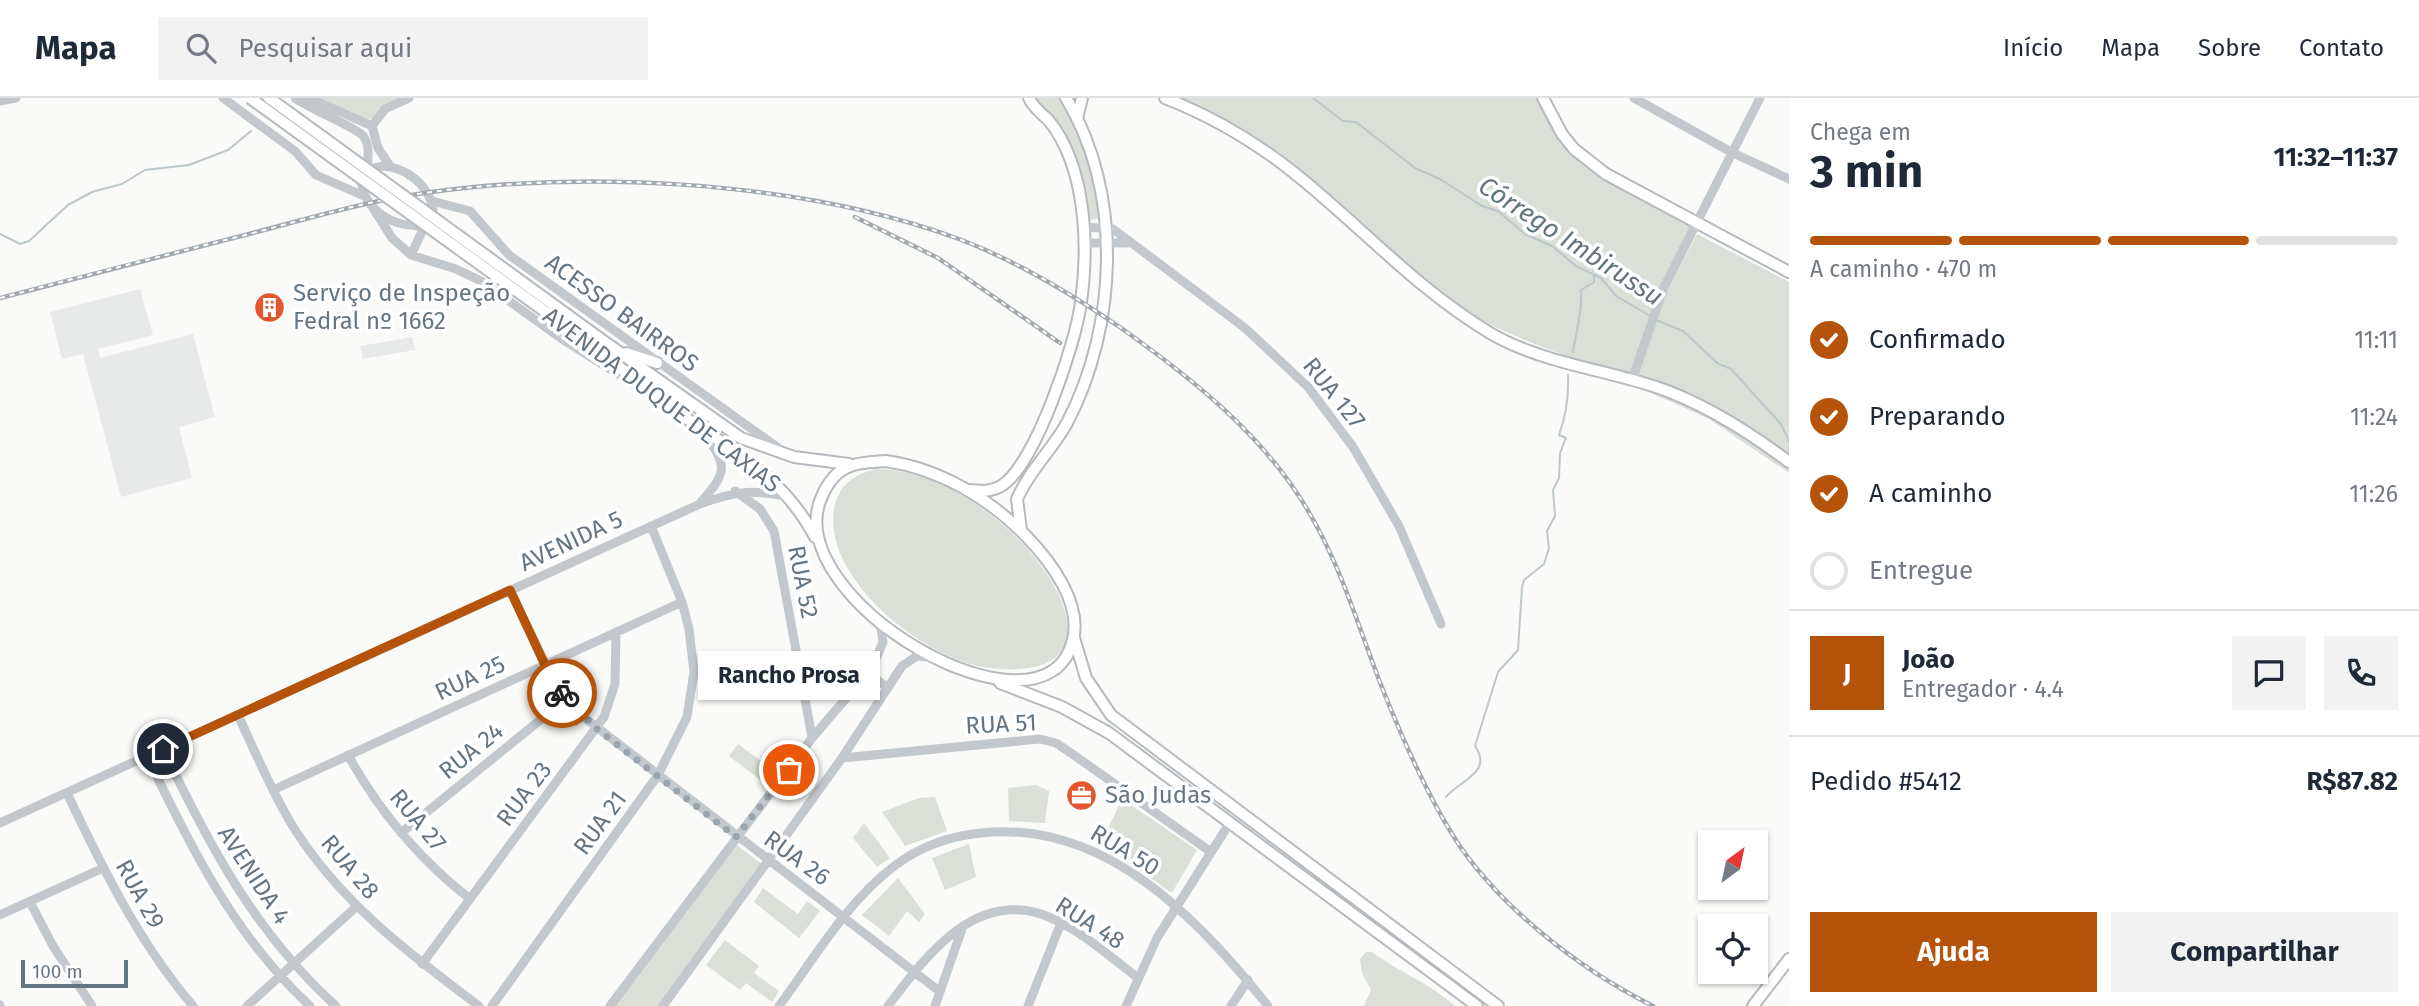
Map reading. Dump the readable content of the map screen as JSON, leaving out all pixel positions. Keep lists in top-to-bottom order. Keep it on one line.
{"streets":{"main road":["AVENIDA DUQUE DE CAXIAS"],"street":["ACESSO BAIRROS","RUA 127","AVENIDA 5","RUA 52","RUA 25","RUA 51","RUA 24","RUA 23","RUA 27","RUA 21","RUA 50","RUA 26","RUA 28","AVENIDA 4","RUA 29","RUA 48"]},"crossings":[["ACESSO BAIRROS","AVENIDA DUQUE DE CAXIAS"],["AVENIDA DUQUE DE CAXIAS","AVENIDA 5"],["AVENIDA 5","RUA 52"],["AVENIDA 5","RUA 21"],["AVENIDA 5","RUA 26"],["AVENIDA 5","RUA 28"],["AVENIDA 5","AVENIDA 4"],["AVENIDA 5","RUA 29"],["RUA 25","RUA 23"],["RUA 25","RUA 27"],["RUA 25","RUA 21"],["RUA 25","RUA 26"],["RUA 25","RUA 28"],["RUA 24","RUA 27"],["RUA 24","RUA 26"],["RUA 23","RUA 27"],["RUA 23","RUA 26"],["RUA 23","RUA 28"],["RUA 21","RUA 26"],["RUA 50","RUA 26"],["RUA 26","RUA 48"]],"water":["Córrego Imbirussu"],"places":{"building":["Serviço de Inspeção Fedral nº 1662"],"other":["Rancho Prosa"],"office":["São Judas"]},"scale_bar":"100 m","north":"top right","page":{"header":"Mapa","search":"Pesquisar aqui","nav":["Início","Mapa","Sobre","Contato"],"heading":["3 min","Chega em","11:32–11:37"],"panel":["João","Entregador · 4.4","Pedido #5412","R$87.82"],"bar":"A caminho · 470 m","list":[["Confirmado","11:11"],["Preparando","11:24"],["A caminho","11:26"],"Entregue"],"round":"J","bubble":"Rancho Prosa","buttons":["Ajuda","Compartilhar"],"scale":"100 m"}}
